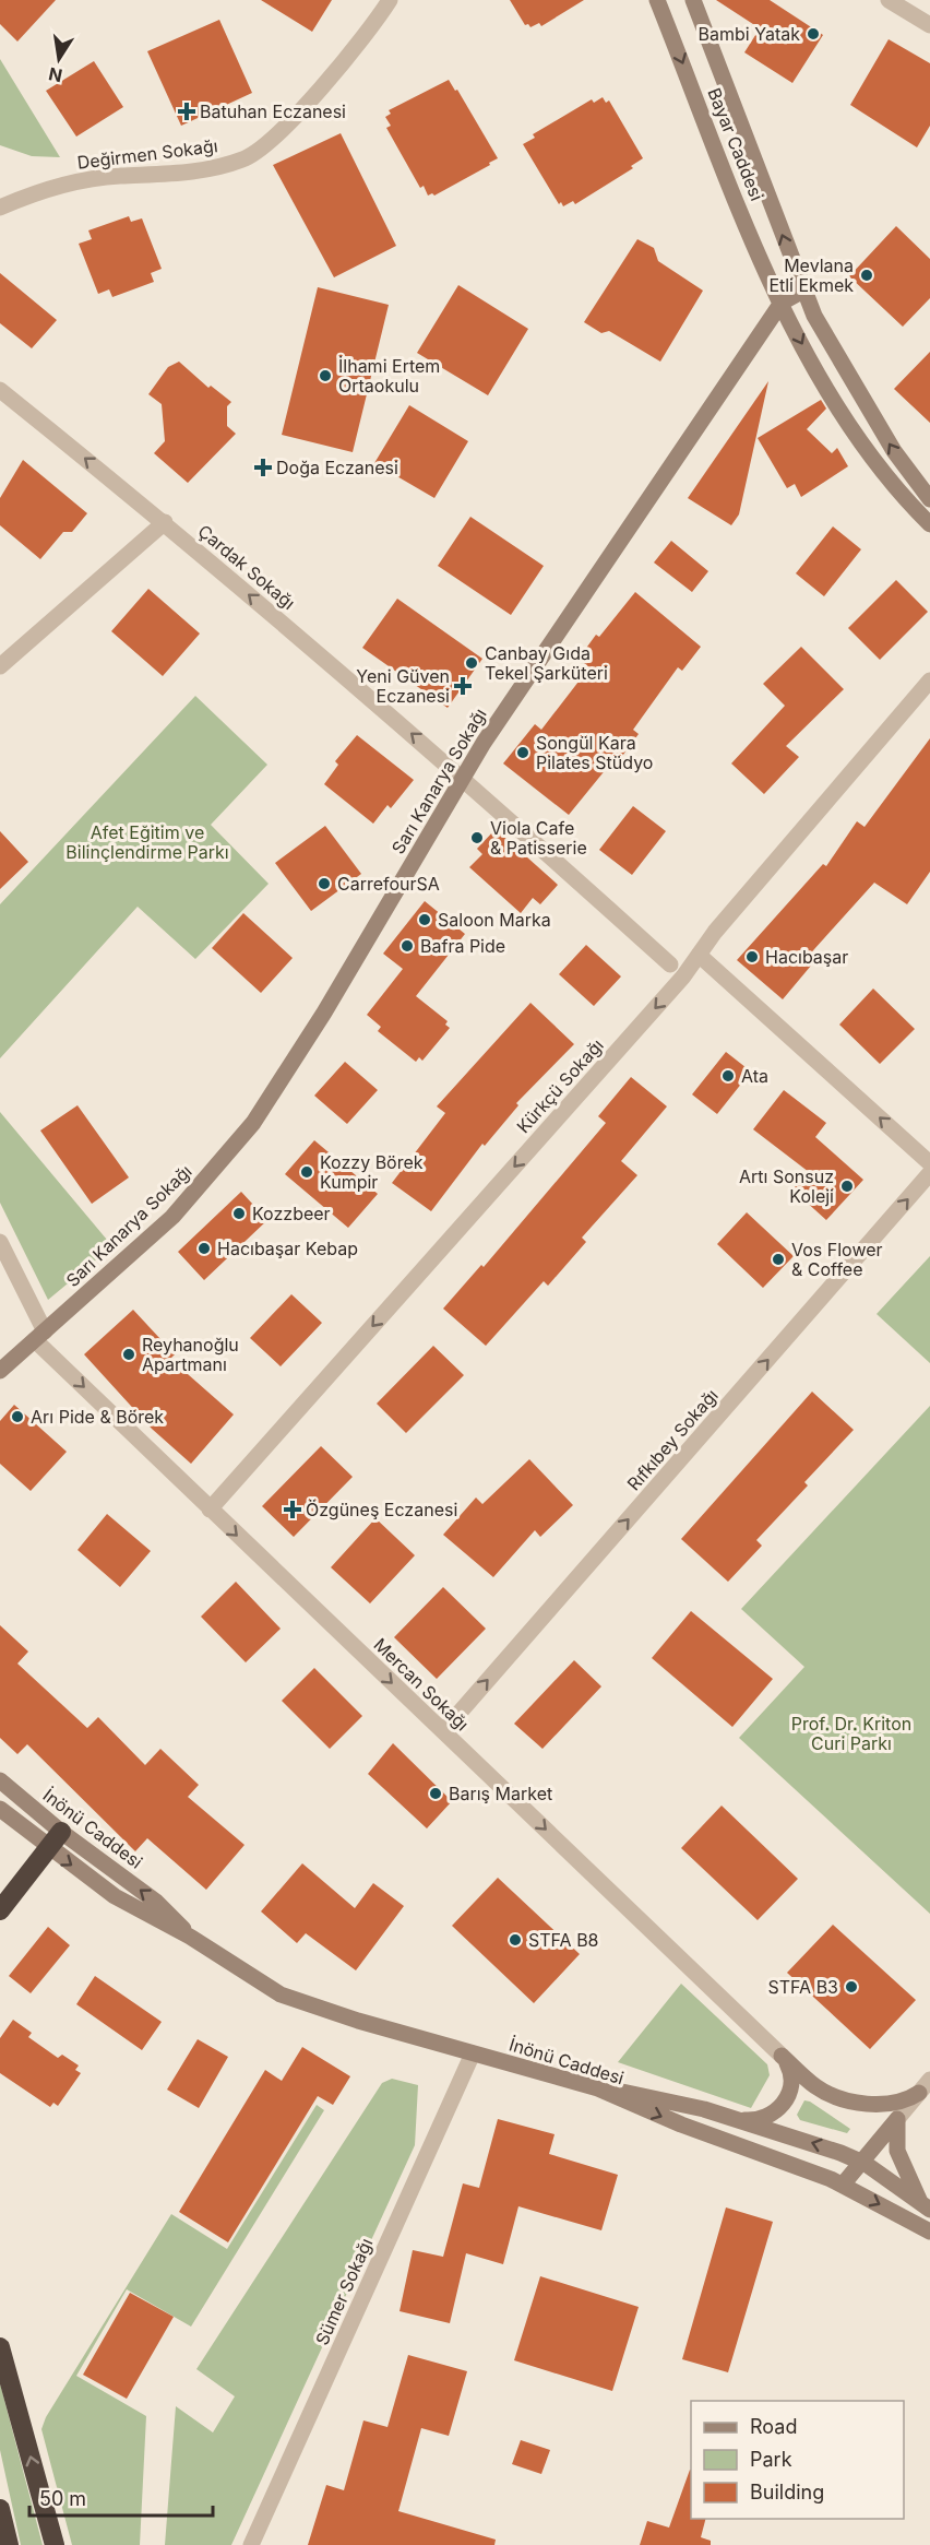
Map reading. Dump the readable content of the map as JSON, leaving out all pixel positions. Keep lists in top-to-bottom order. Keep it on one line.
{"streets":{"main road":["Bayar Caddesi","Sarı Kanarya Sokağı","İnönü Caddesi"],"street":["Değirmen Sokağı","Çardak Sokağı","Kürkçü Sokağı","Rıfkıbey Sokağı","Mercan Sokağı","Sümer Sokağı"]},"crossings":[["Bayar Caddesi","Sarı Kanarya Sokağı"],["Çardak Sokağı","Sarı Kanarya Sokağı"],["Sarı Kanarya Sokağı","Mercan Sokağı"],["Kürkçü Sokağı","Mercan Sokağı"],["Rıfkıbey Sokağı","Mercan Sokağı"],["İnönü Caddesi","Sümer Sokağı"]],"one_way":["Çardak Sokağı","Kürkçü Sokağı","Rıfkıbey Sokağı","Mercan Sokağı"],"parks":["Afet Eğitim ve Bilinçlendirme Parkı","Prof. Dr. Kriton Curi Parkı"],"places":{"other":["Bambi Yatak","Mevlana Etli Ekmek","İlhami Ertem Ortaokulu","Canbay Gıda Tekel Şarküteri","Songül Kara Pilates Stüdyo","Viola Cafe & Patisserie","CarrefourSA","Saloon Marka","Bafra Pide","Hacıbaşar","Ata","Kozzy Börek Kumpir","Artı Sonsuz Koleji","Kozzbeer","Hacıbaşar Kebap","Vos Flower & Coffee","Reyhanoğlu Apartmanı","Arı Pide & Börek","Barış Market","STFA B8","STFA B3"],"health":["Batuhan Eczanesi","Doğa Eczanesi","Yeni Güven Eczanesi","Özgüneş Eczanesi"]},"legend":["Road","Park","Building"],"scale_bar":"50 m","north":"bottom"}
